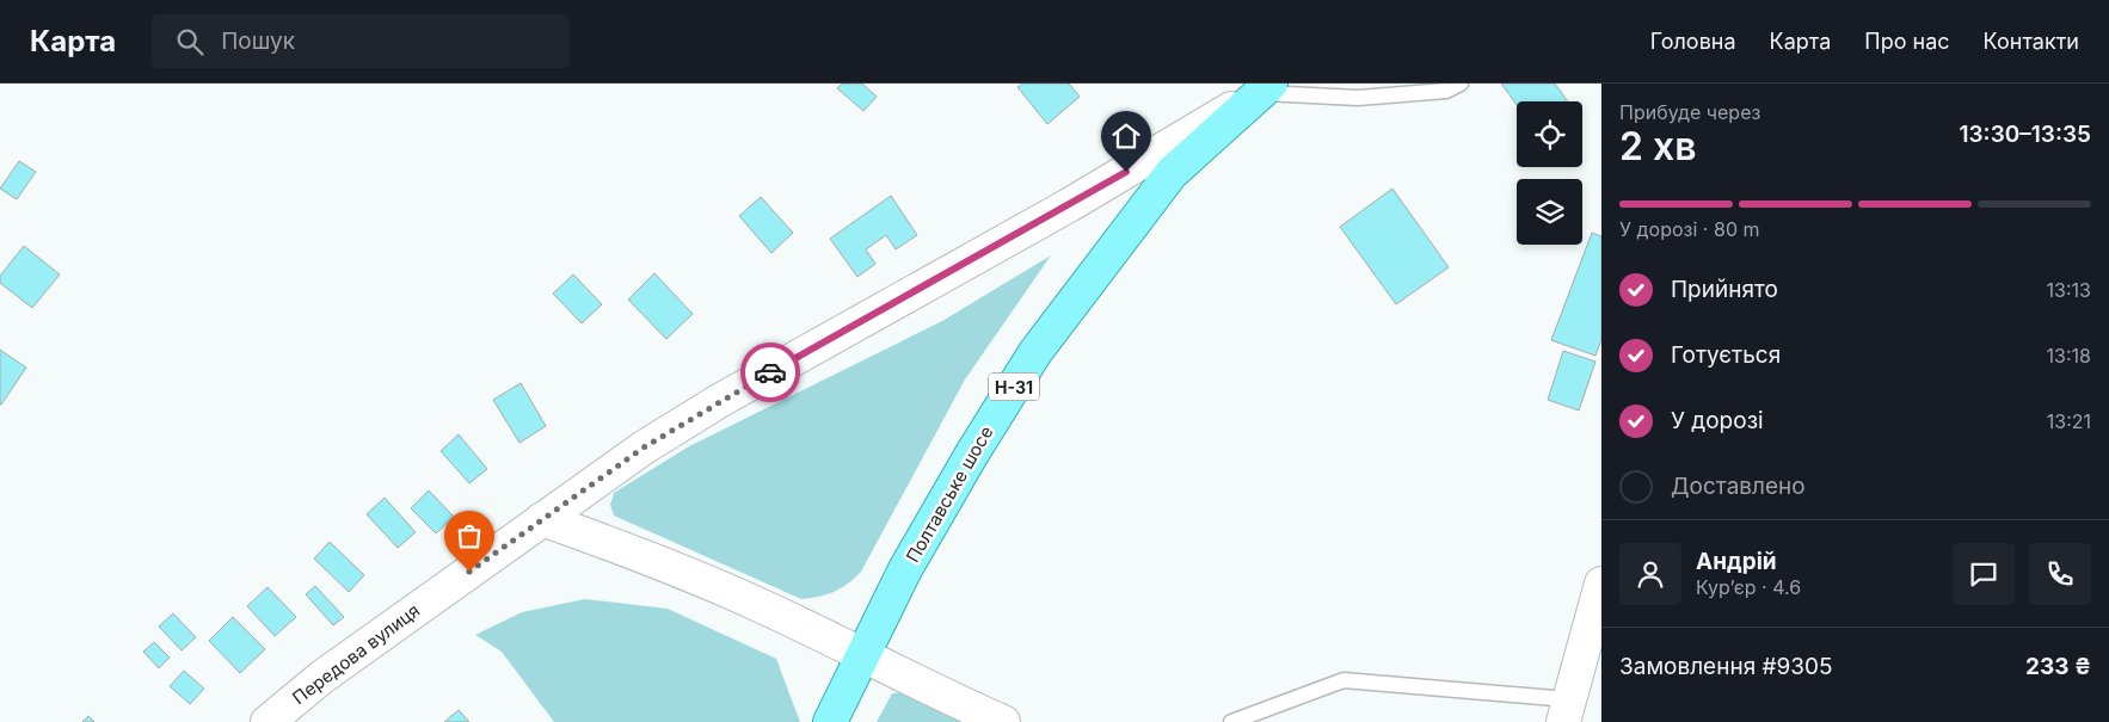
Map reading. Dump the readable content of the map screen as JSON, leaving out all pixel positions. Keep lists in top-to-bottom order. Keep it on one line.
{"streets":{"main road":["Н-31","Полтавське шосе"],"street":["Передова вулиця"]},"crossings":[["Полтавське шосе","Передова вулиця"]],"page":{"header":"Карта","search":"Пошук","nav":["Головна","Карта","Про нас","Контакти"],"heading":["2 хв","Прибуде через","13:30–13:35"],"panel":["Андрій","Кур’єр · 4.6","Замовлення #9305","233 ₴"],"bar":"У дорозі · 80 m","list":[["Прийнято","13:13"],["Готується","13:18"],["У дорозі","13:21"],"Доставлено"]}}
